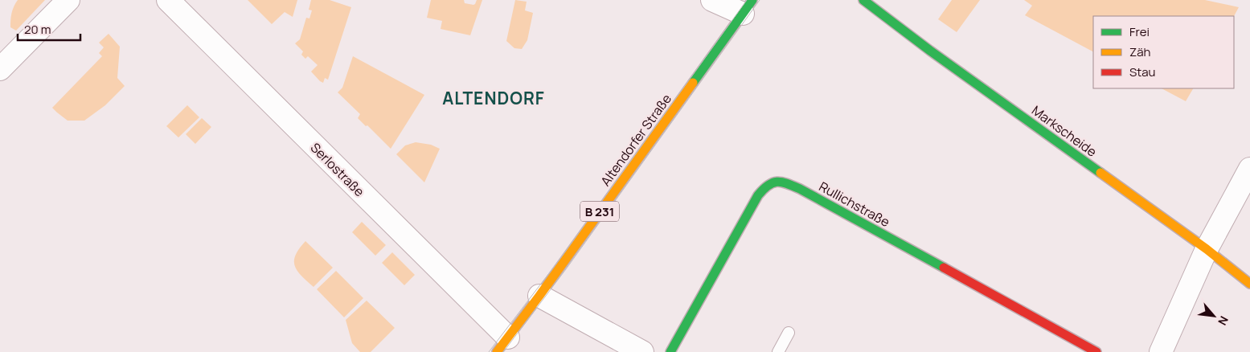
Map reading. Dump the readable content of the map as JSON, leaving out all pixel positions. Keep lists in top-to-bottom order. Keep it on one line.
{"streets":{"street":["Markscheide","Altendorfer Straße","Serlostraße","Rullichstraße","B 231"]},"crossings":[["Altendorfer Straße","Serlostraße"]],"districts":["ALTENDORF"],"legend":["Frei","Zäh","Stau"],"scale_bar":"20 m","north":"bottom right"}
